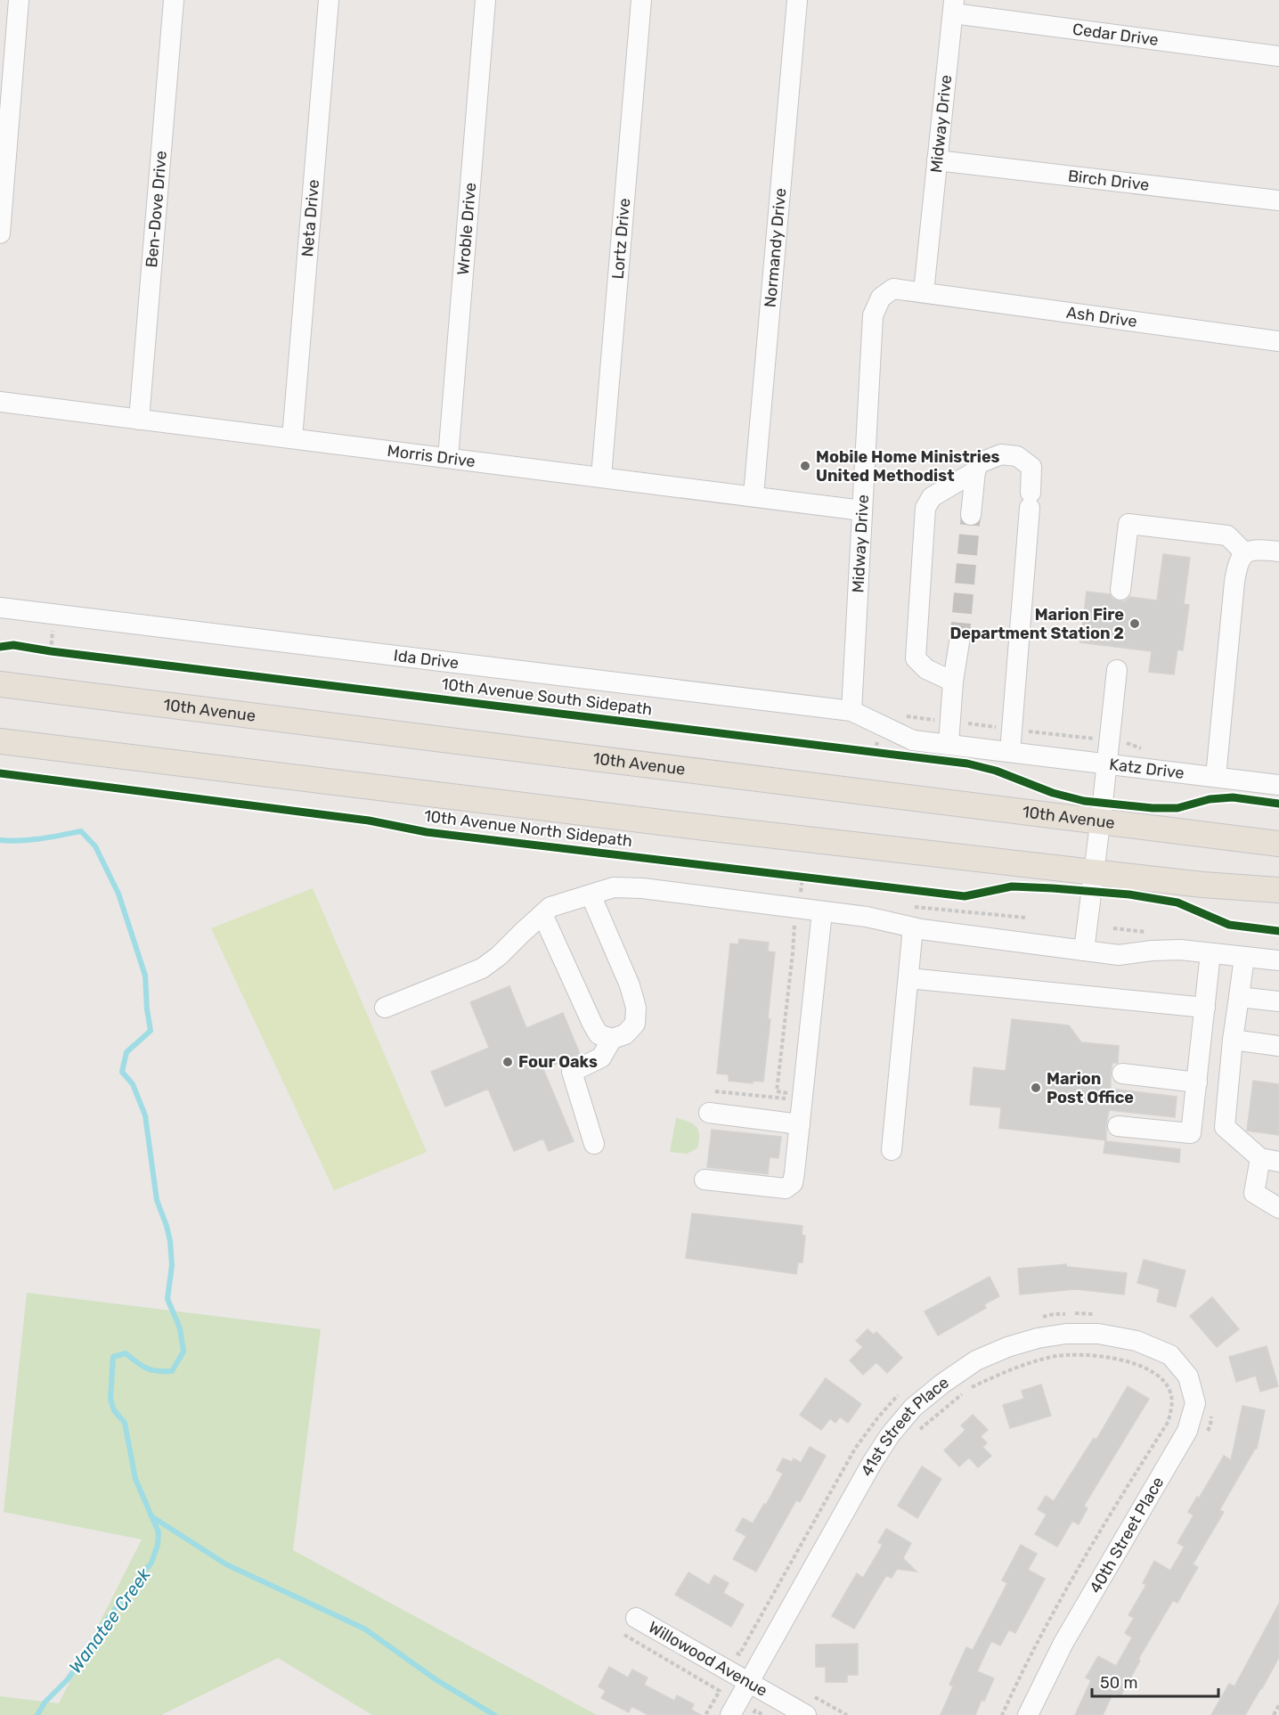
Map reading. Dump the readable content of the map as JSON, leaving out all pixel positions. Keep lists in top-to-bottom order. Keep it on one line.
{"streets":{"main road":["10th Avenue"],"street":["Cedar Drive","Midway Drive","Birch Drive","Ben-Dove Drive","Neta Drive","Wroble Drive","Lortz Drive","Normandy Drive","Ash Drive","Morris Drive","Ida Drive","Katz Drive","41st Street Place","40th Street Place","Willowood Avenue"],"cycle path":["10th Avenue South Sidepath","10th Avenue North Sidepath"]},"crossings":[["Cedar Drive","Midway Drive"],["Midway Drive","Birch Drive"],["Midway Drive","Ash Drive"],["Midway Drive","Morris Drive"],["Midway Drive","Ida Drive"],["Ben-Dove Drive","Morris Drive"],["Neta Drive","Morris Drive"],["Wroble Drive","Morris Drive"],["Lortz Drive","Morris Drive"],["Normandy Drive","Morris Drive"],["10th Avenue","Katz Drive"],["41st Street Place","40th Street Place"],["41st Street Place","Willowood Avenue"]],"water":["Wanatee Creek"],"places":["Mobile Home Ministries United Methodist","Marion Fire Department Station 2","Four Oaks","Marion Post Office"],"scale_bar":"50 m"}
